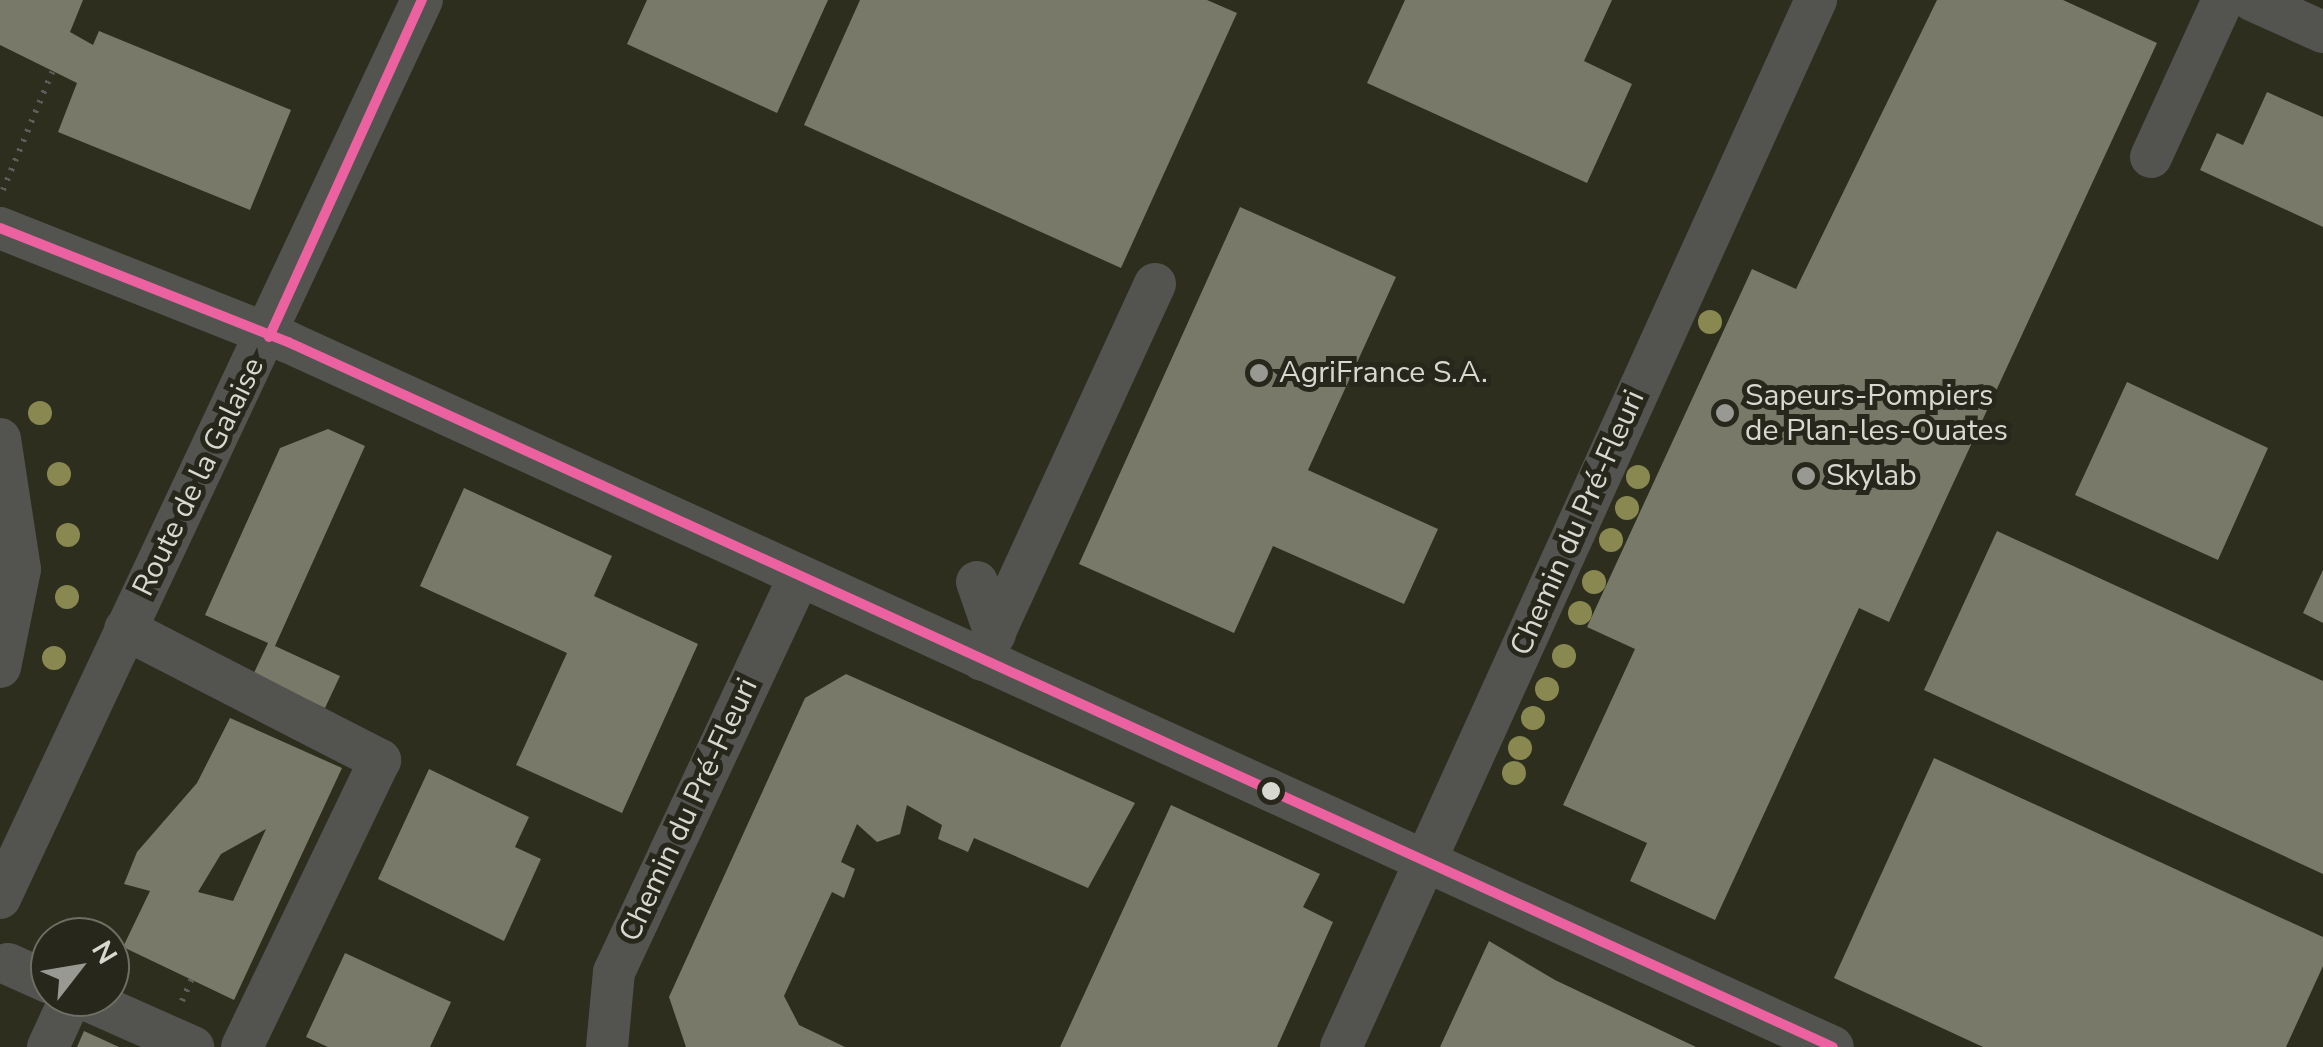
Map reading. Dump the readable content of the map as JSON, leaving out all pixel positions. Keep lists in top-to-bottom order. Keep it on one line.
{"streets":{"street":["Route de la Galaise","Chemin du Pré-Fleuri"]},"places":["AgriFrance S.A.","Sapeurs-Pompiers de Plan-les-Ouates","Skylab"],"north":"top right"}
